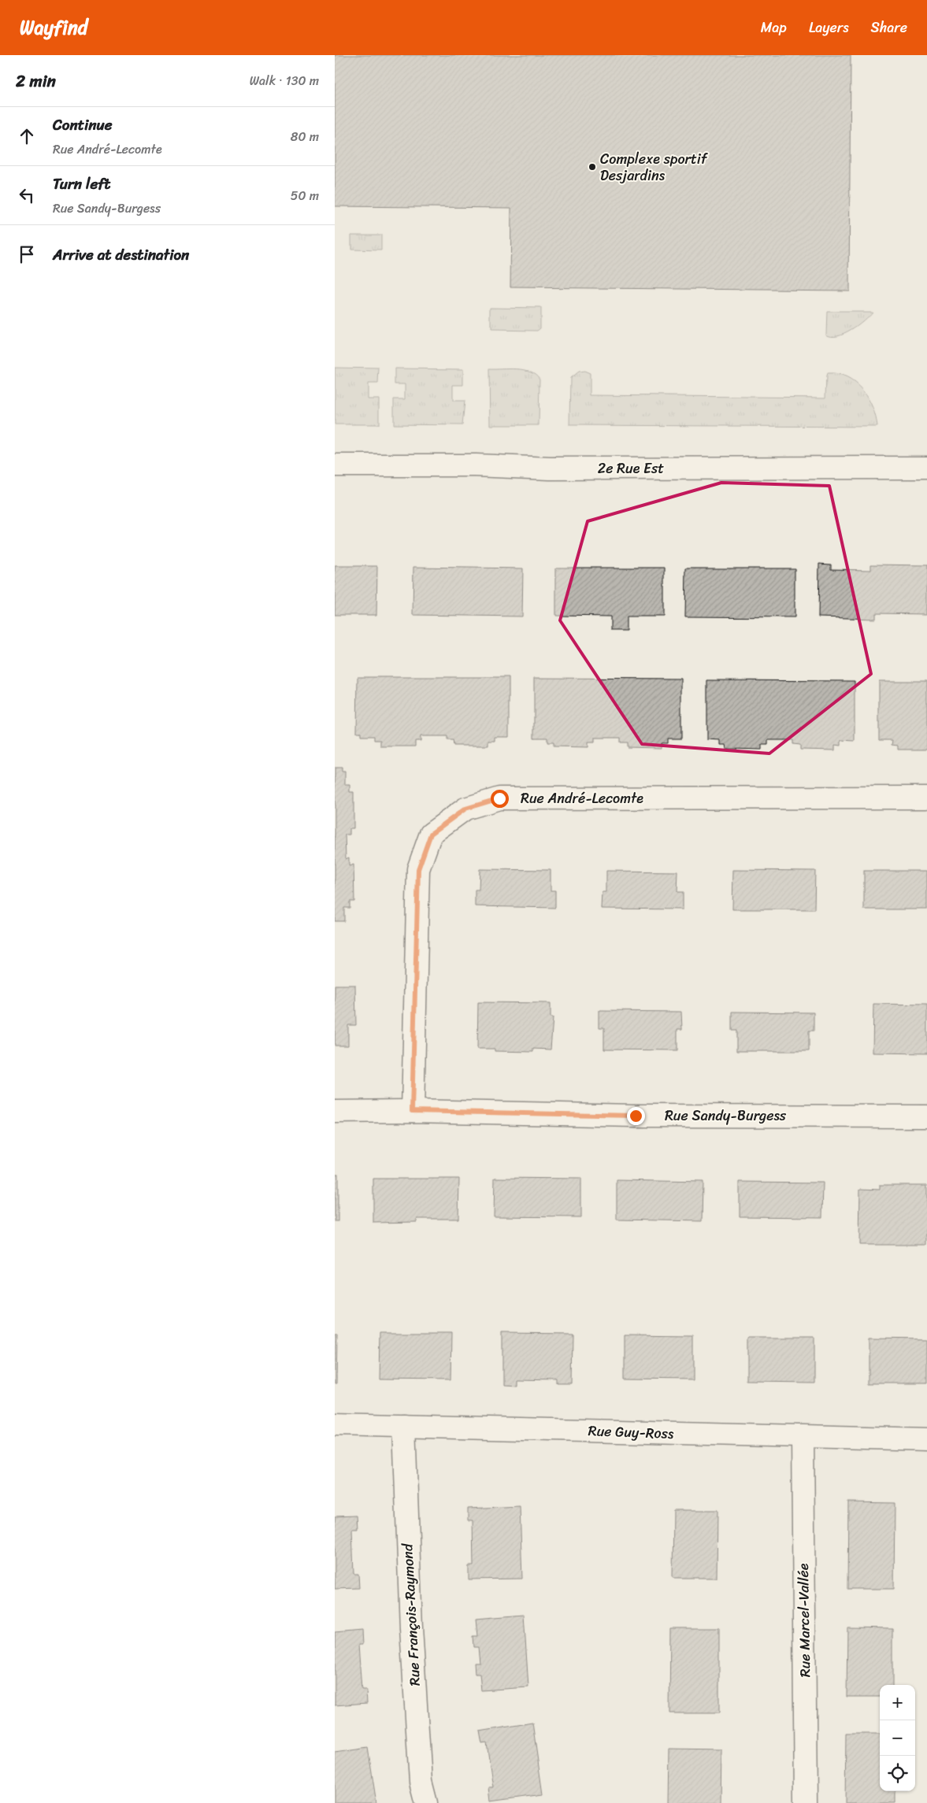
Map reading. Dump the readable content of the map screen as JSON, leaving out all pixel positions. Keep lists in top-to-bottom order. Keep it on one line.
{"streets":{"street":["2e Rue Est","Rue André-Lecomte","Rue Sandy-Burgess","Rue Guy-Ross","Rue François-Raymond","Rue Marcel-Vallée"]},"crossings":[["Rue André-Lecomte","Rue Sandy-Burgess"],["Rue Guy-Ross","Rue François-Raymond"],["Rue Guy-Ross","Rue Marcel-Vallée"]],"places":["Complexe sportif Desjardins"],"page":{"header":"Wayfind","nav":["Map","Layers","Share"],"heading":["2 min","Walk · 130 m"],"list":[["Continue","Rue André-Lecomte","80 m"],["Turn left","Rue Sandy-Burgess","50 m"],"Arrive at destination"],"map_buttons":["+","−"]}}
